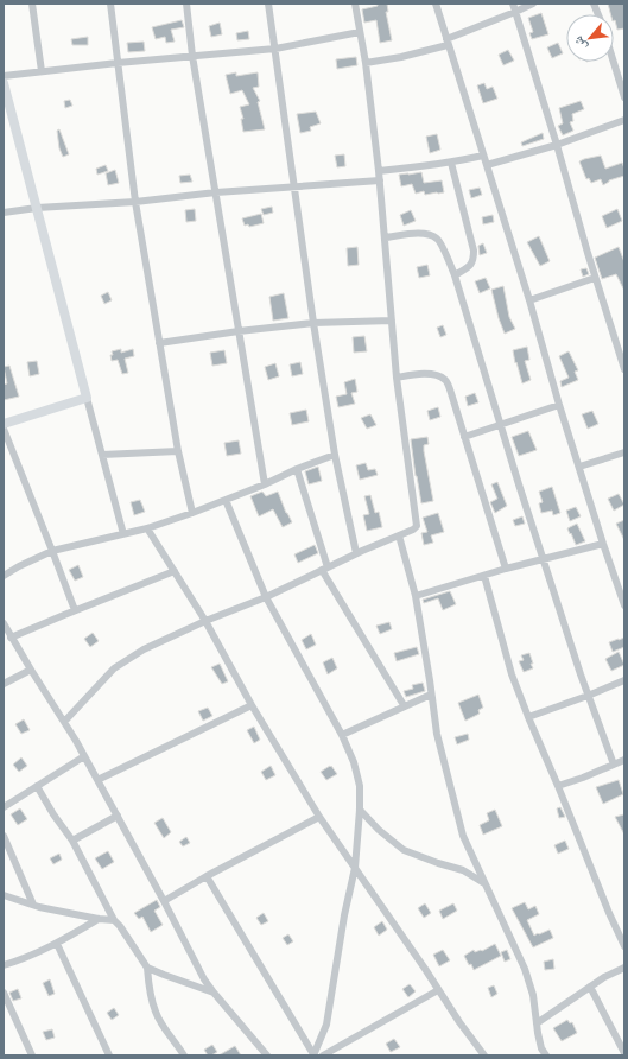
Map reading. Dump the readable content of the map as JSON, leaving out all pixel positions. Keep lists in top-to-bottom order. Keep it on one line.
{"north":"bottom left"}
